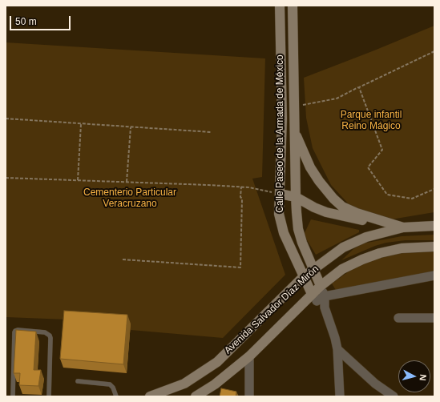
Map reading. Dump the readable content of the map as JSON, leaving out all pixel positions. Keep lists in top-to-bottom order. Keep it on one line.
{"streets":{"main road":["Calle Paseo de la Armada de México","Avenida Salvador Díaz Mirón"]},"crossings":[["Calle Paseo de la Armada de México","Avenida Salvador Díaz Mirón"]],"parks":["Parque infantil Reino Mágico","Cementerio Particular Veracruzano"],"scale_bar":"50 m","north":"right"}
